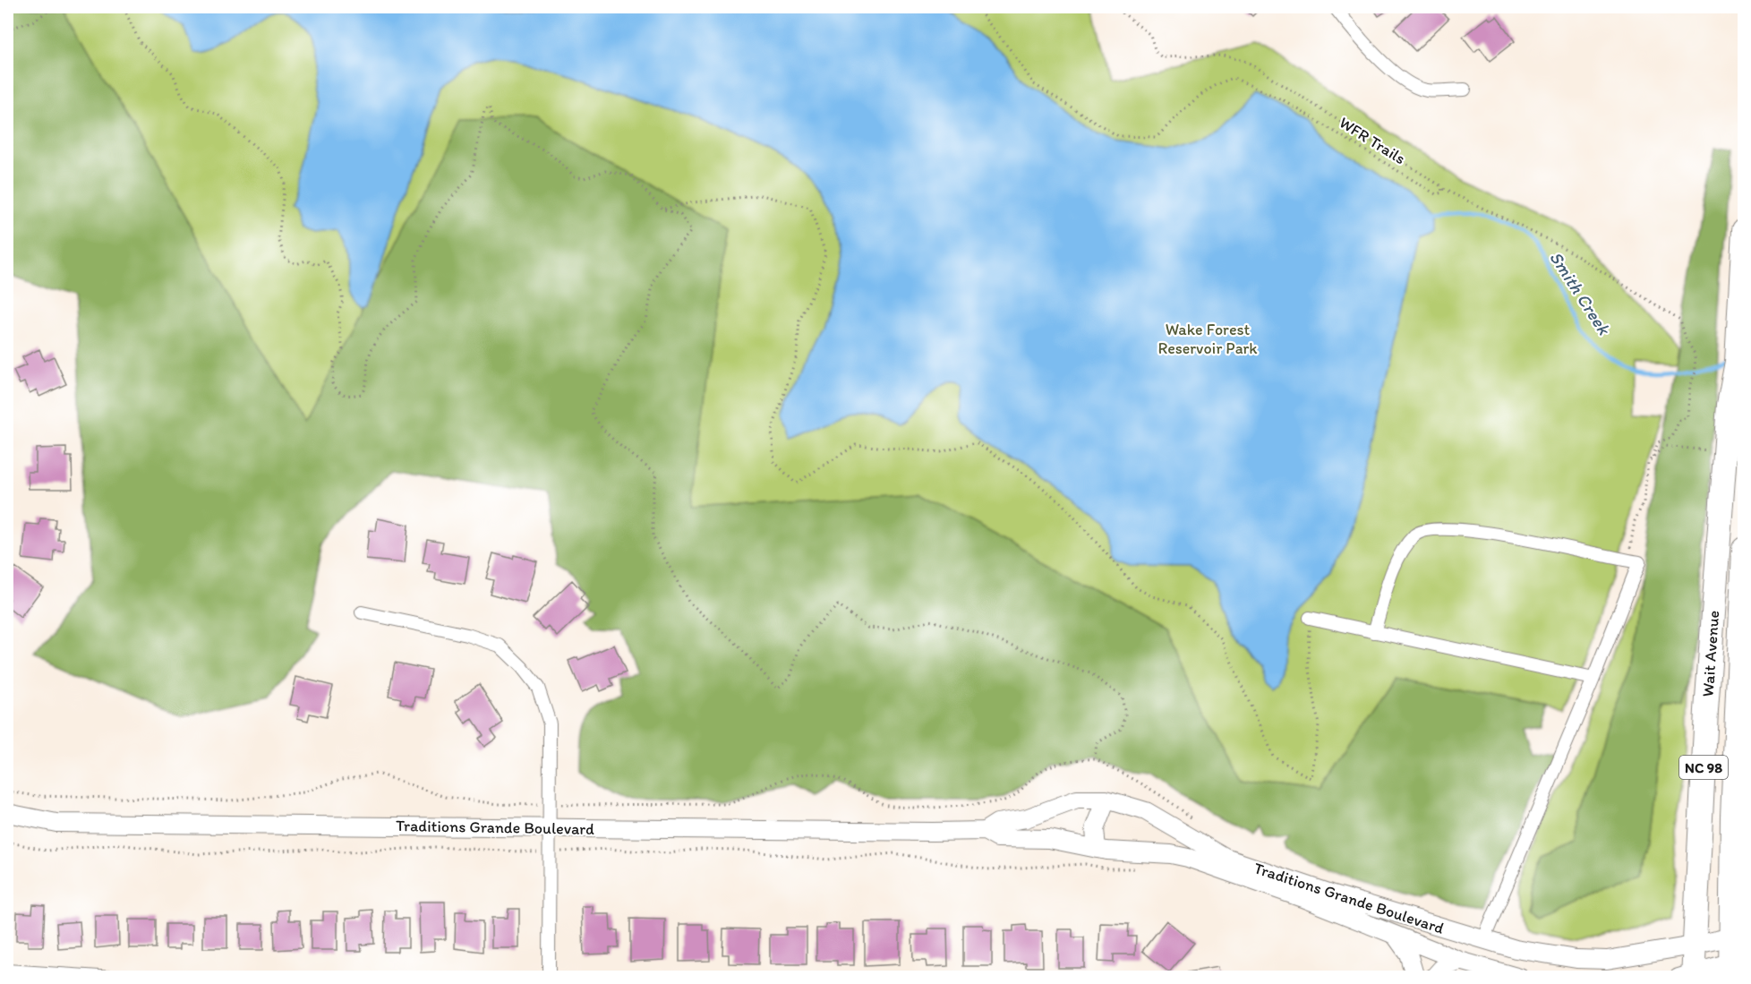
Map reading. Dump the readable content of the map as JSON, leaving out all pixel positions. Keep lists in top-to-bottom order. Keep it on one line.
{"streets":{"highway":["Wait Avenue","NC 98"],"main road":["Traditions Grande Boulevard"],"path":["WFR Trails"]},"crossings":[["Wait Avenue","NC 98"],["Wait Avenue","Traditions Grande Boulevard"],["NC 98","Traditions Grande Boulevard"]],"water":["Smith Creek"],"parks":["Wake Forest Reservoir Park"]}
